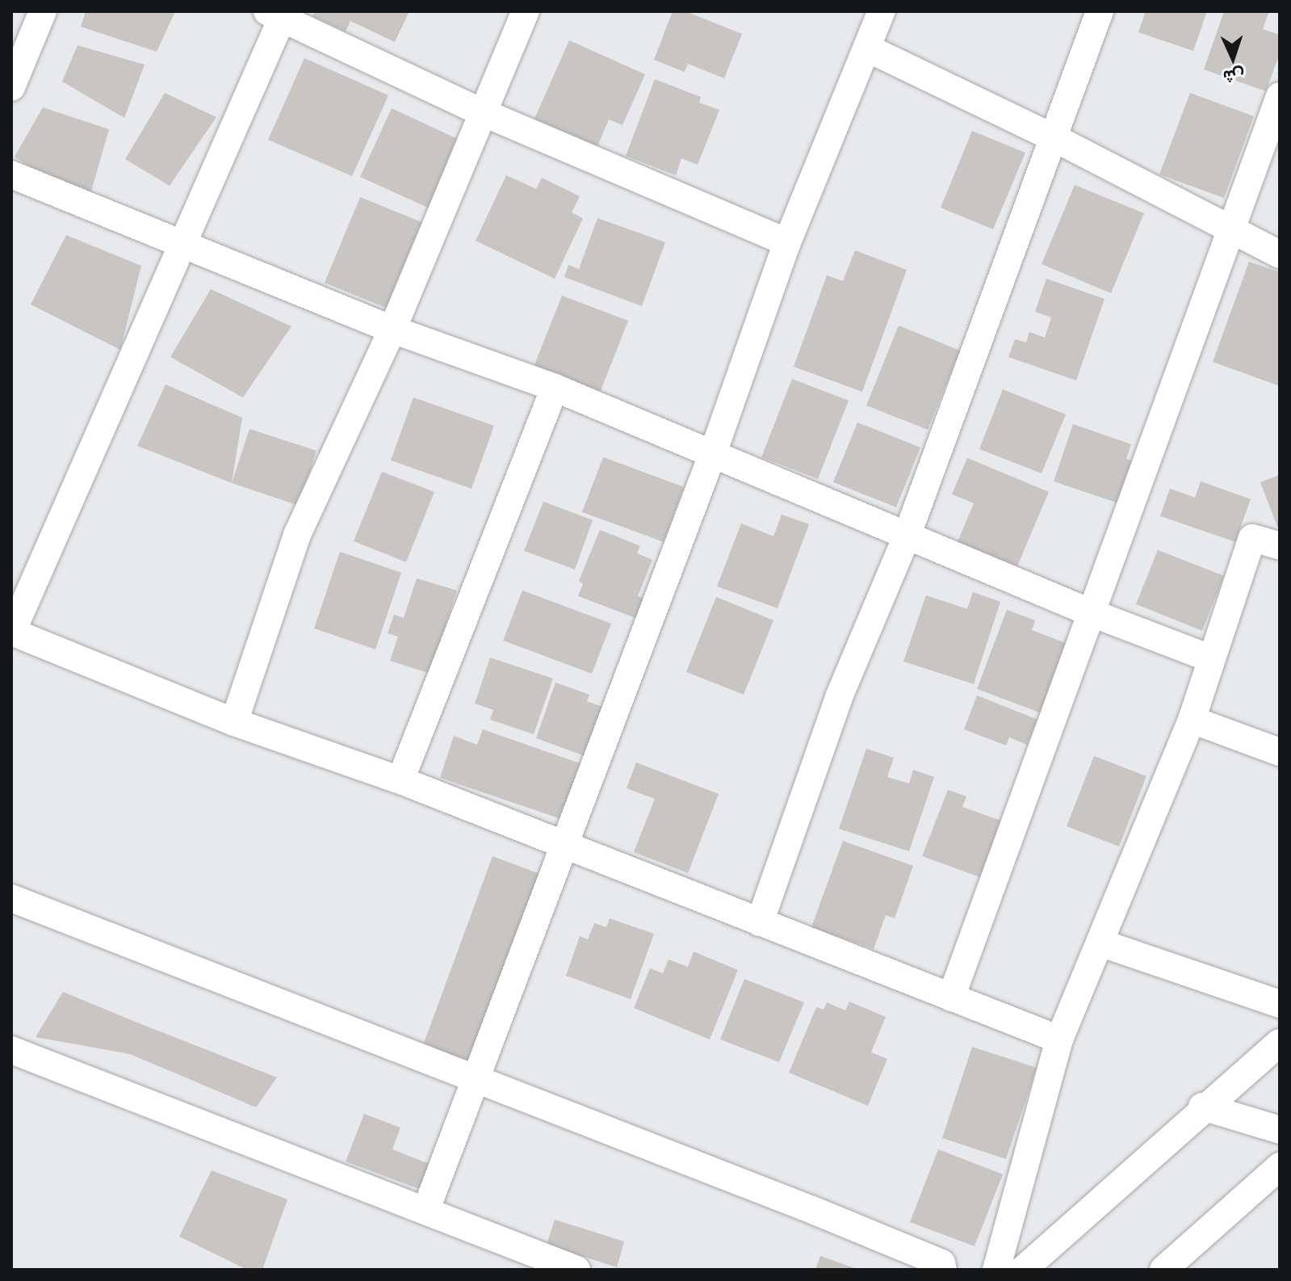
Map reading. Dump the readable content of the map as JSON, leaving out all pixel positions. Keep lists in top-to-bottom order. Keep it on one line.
{"north":"bottom"}
